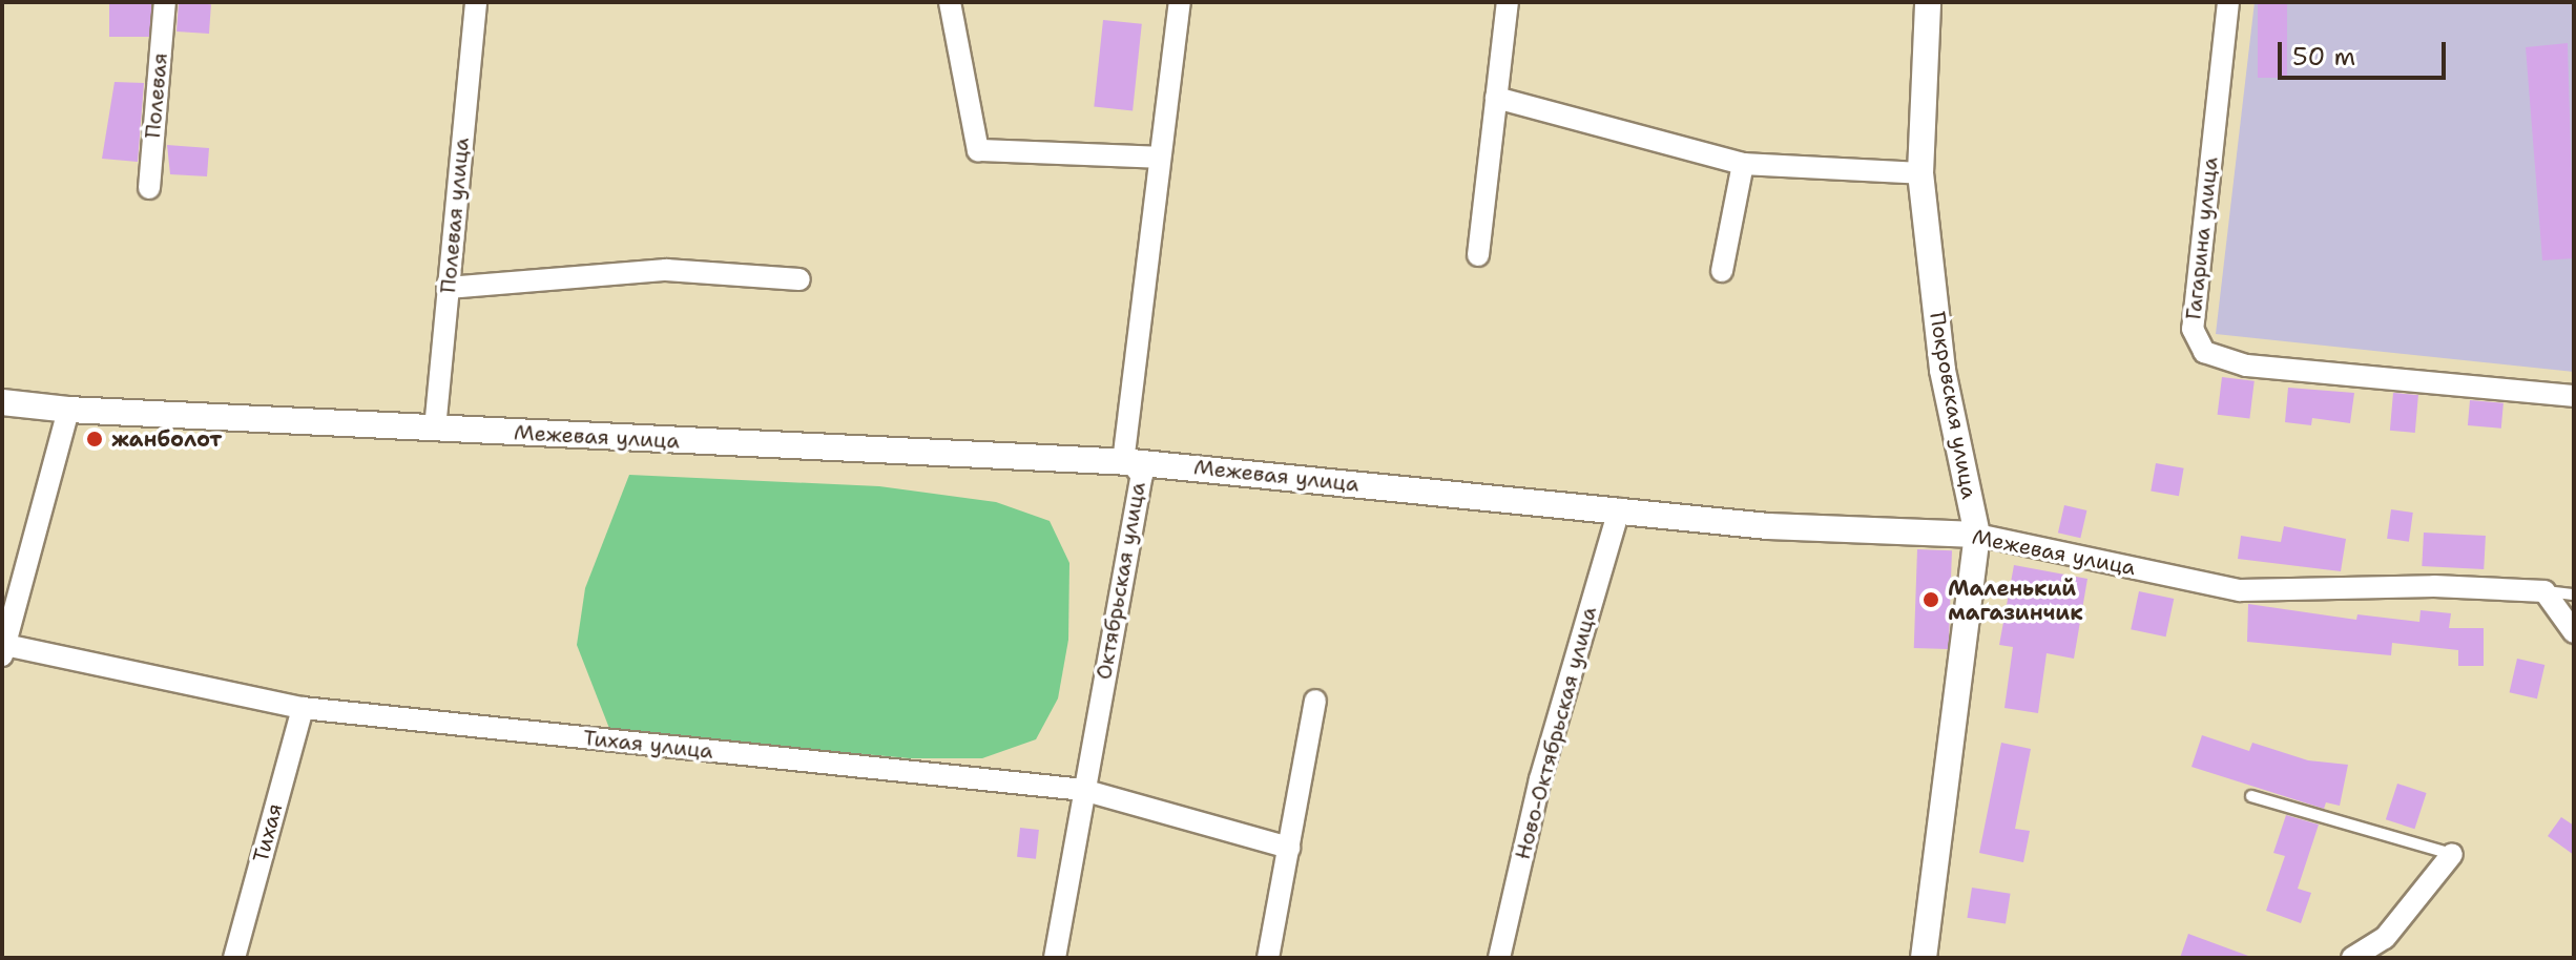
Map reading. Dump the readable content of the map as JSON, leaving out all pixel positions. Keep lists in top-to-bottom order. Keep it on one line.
{"streets":{"street":["Полевая","Полевая улица","Гагарина улица","Покровская улица","Межевая улица","Октябрьская улица","Ново-Октябрьская улица","Тихая улица","Тихая"]},"crossings":[["Полевая улица","Межевая улица"],["Покровская улица","Межевая улица"],["Межевая улица","Октябрьская улица"],["Межевая улица","Ново-Октябрьская улица"],["Октябрьская улица","Тихая улица"],["Тихая улица","Тихая"]],"places":["жанболот","Маленький магазинчик"],"scale_bar":"50 m"}
